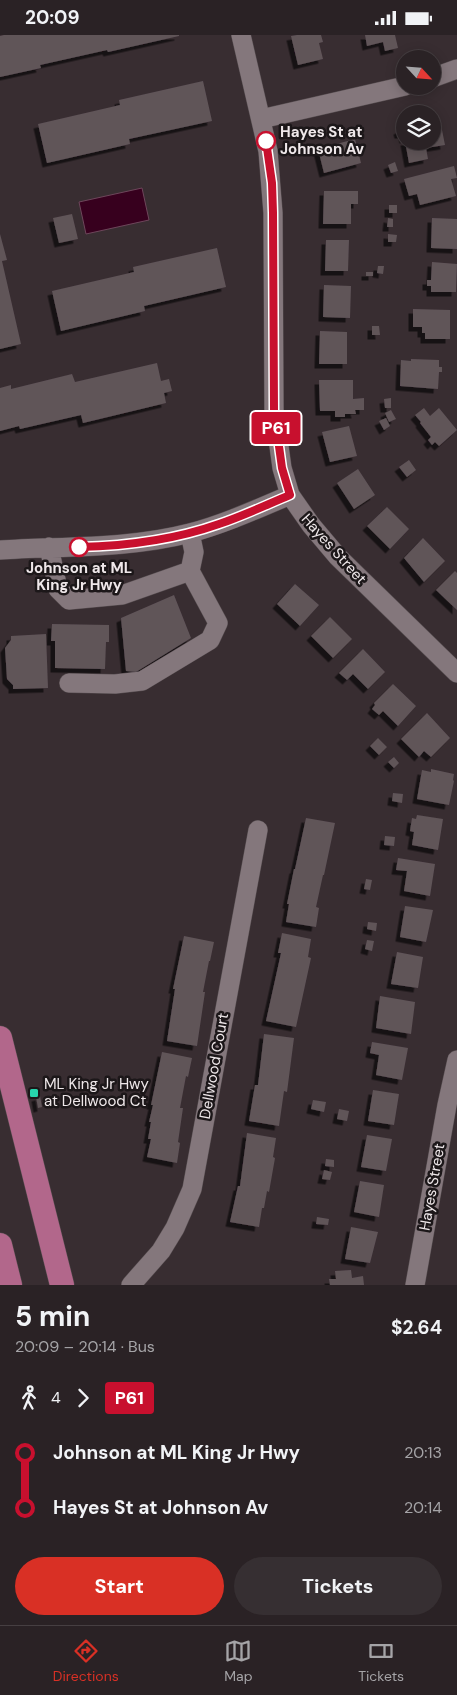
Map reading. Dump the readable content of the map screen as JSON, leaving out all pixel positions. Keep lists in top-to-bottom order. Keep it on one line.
{"streets":{"street":["Hayes Street","Dellwood Court"]},"places":{"other":["Hayes St at Johnson Av","Johnson at ML King Jr Hwy"],"transit":["ML King Jr Hwy at Dellwood Ct"]},"lines":["bus line P61"],"north":"bottom right","page":{"status":"20:09","on_map":"P61","heading":["5 min","20:09 – 20:14 · Bus","$2.64"],"legs":["4","P61"],"list":[{"name":"Johnson at ML King Jr Hwy","value":"20:13"},{"name":"Hayes St at Johnson Av","value":"20:14"}],"buttons":["Start","Tickets"],"tabs":["Directions","Map","Tickets"]}}
